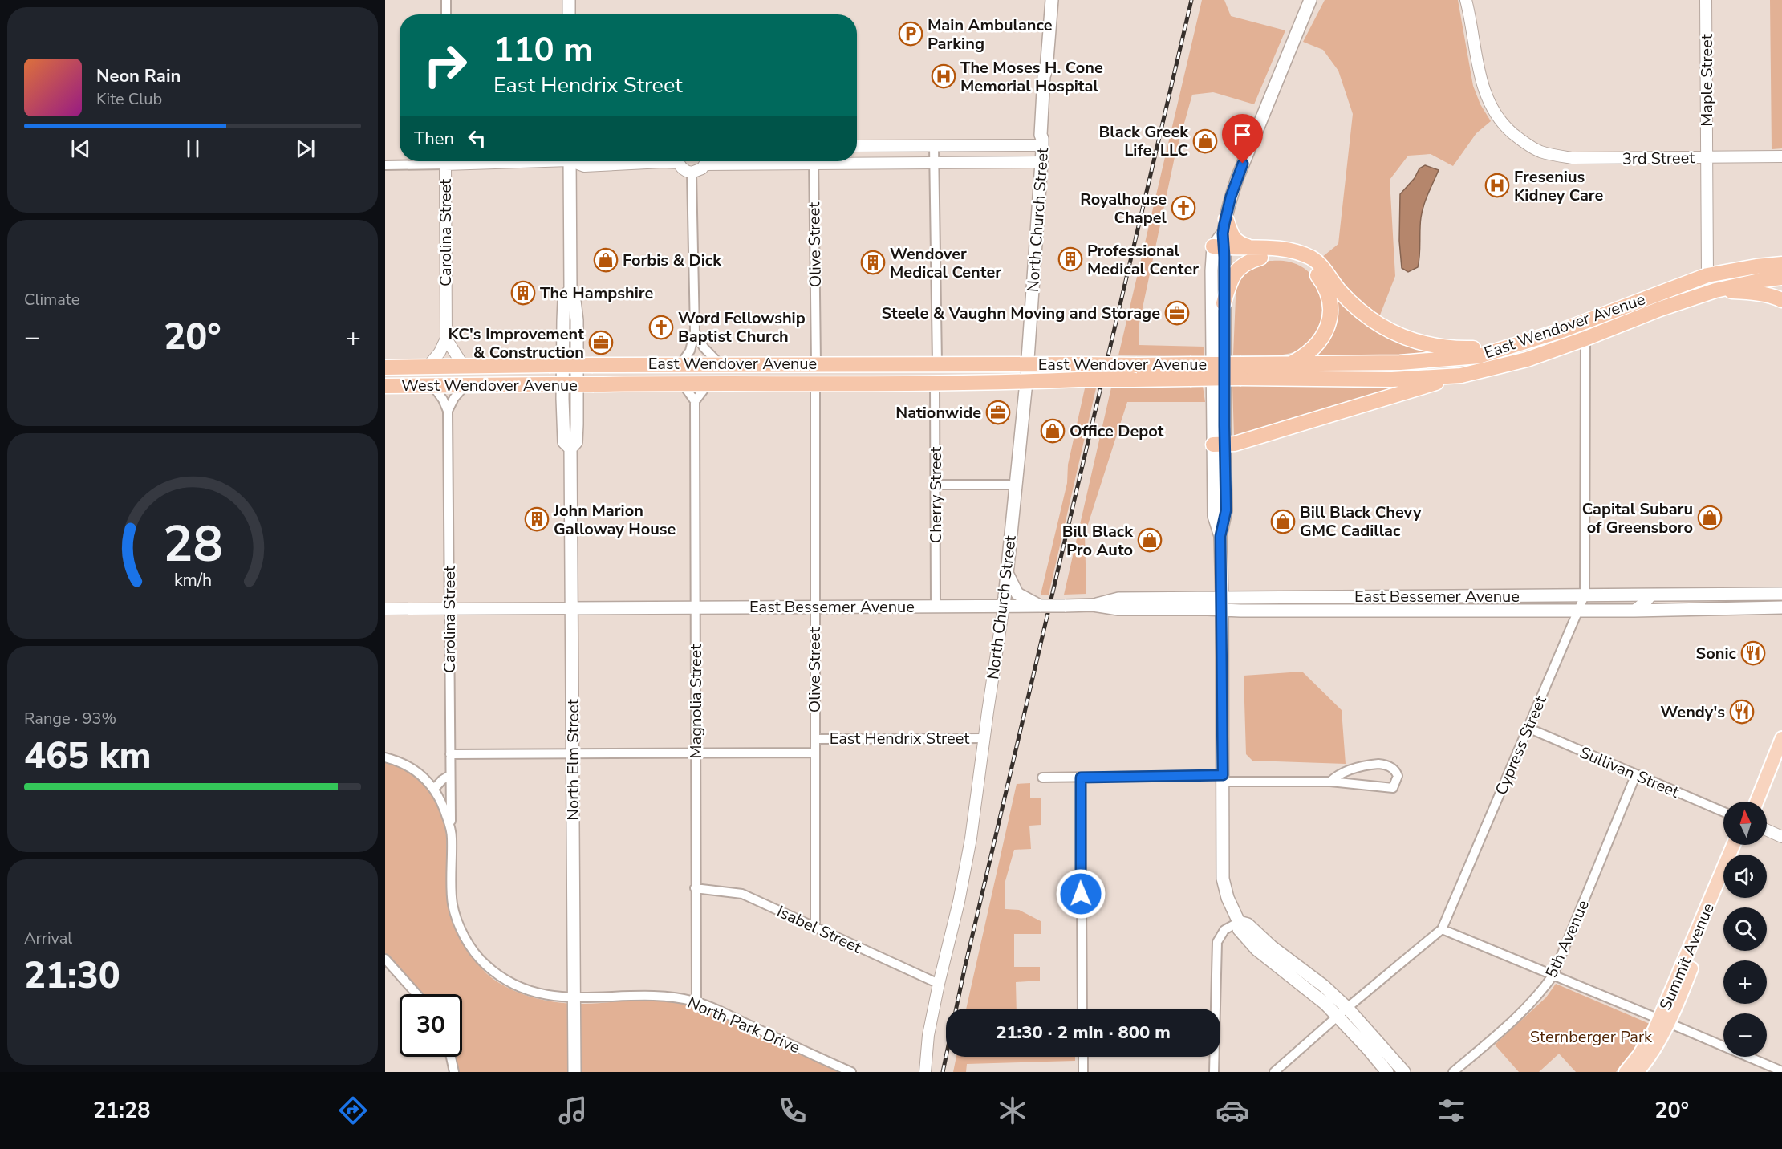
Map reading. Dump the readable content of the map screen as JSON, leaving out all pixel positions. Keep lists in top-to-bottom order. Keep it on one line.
{"streets":{"highway":["East Wendover Avenue","West Wendover Avenue"],"main road":["North Church Street","East Bessemer Avenue","North Elm Street","Summit Avenue"],"street":["Maple Street","3rd Street","Carolina Street","Olive Street","Cherry Street","Magnolia Street","East Hendrix Street","Cypress Street","Sullivan Street","Isabel Street","5th Avenue","North Park Drive"]},"crossings":[["Maple Street","3rd Street"],["Maple Street","East Wendover Avenue"],["North Church Street","East Wendover Avenue"],["North Church Street","East Bessemer Avenue"],["North Church Street","East Hendrix Street"],["North Church Street","Isabel Street"],["Carolina Street","West Wendover Avenue"],["Carolina Street","East Hendrix Street"],["Carolina Street","North Park Drive"],["Olive Street","East Wendover Avenue"],["Olive Street","East Bessemer Avenue"],["Olive Street","East Hendrix Street"],["Olive Street","Isabel Street"],["East Wendover Avenue","West Wendover Avenue"],["East Wendover Avenue","Cherry Street"],["East Wendover Avenue","Cypress Street"],["Cherry Street","East Bessemer Avenue"],["East Bessemer Avenue","Magnolia Street"],["East Bessemer Avenue","Cypress Street"],["East Bessemer Avenue","North Elm Street"],["Magnolia Street","East Hendrix Street"],["Magnolia Street","Isabel Street"],["Magnolia Street","North Park Drive"],["East Hendrix Street","North Elm Street"],["Cypress Street","Sullivan Street"],["North Elm Street","North Park Drive"],["Sullivan Street","5th Avenue"]],"parks":["Sternberger Park"],"places":{"parking":["Main Ambulance Parking"],"hospital":["The Moses H. Cone Memorial Hospital","Fresenius Kidney Care"],"shop":["Black Greek Life. LLC","Forbis & Dick","Office Depot","Capital Subaru of Greensboro","Bill Black Chevy GMC Cadillac","Bill Black Pro Auto"],"church":["Royalhouse Chapel","Word Fellowship Baptist Church"],"building":["Professional Medical Center","Wendover Medical Center","The Hampshire","John Marion Galloway House"],"office":["Steele & Vaughn Moving and Storage","KC's Improvement & Construction","Nationwide"],"restaurant":["Sonic","Wendy's"]},"north":"top","page":{"turn":["110 m","East Hendrix Street"],"song":["Neon Rain","Kite Club"],"then":"Then","tile":["Climate",["Range · 93%","465 km"],["Arrival","21:30"]],"heat":["−","20°","+"],"map_buttons":["+","−"],"limit":"30","trip":"21:30 · 2 min · 800 m","tabs":["21:28","20°"],"gauge":["28","km/h"]}}
